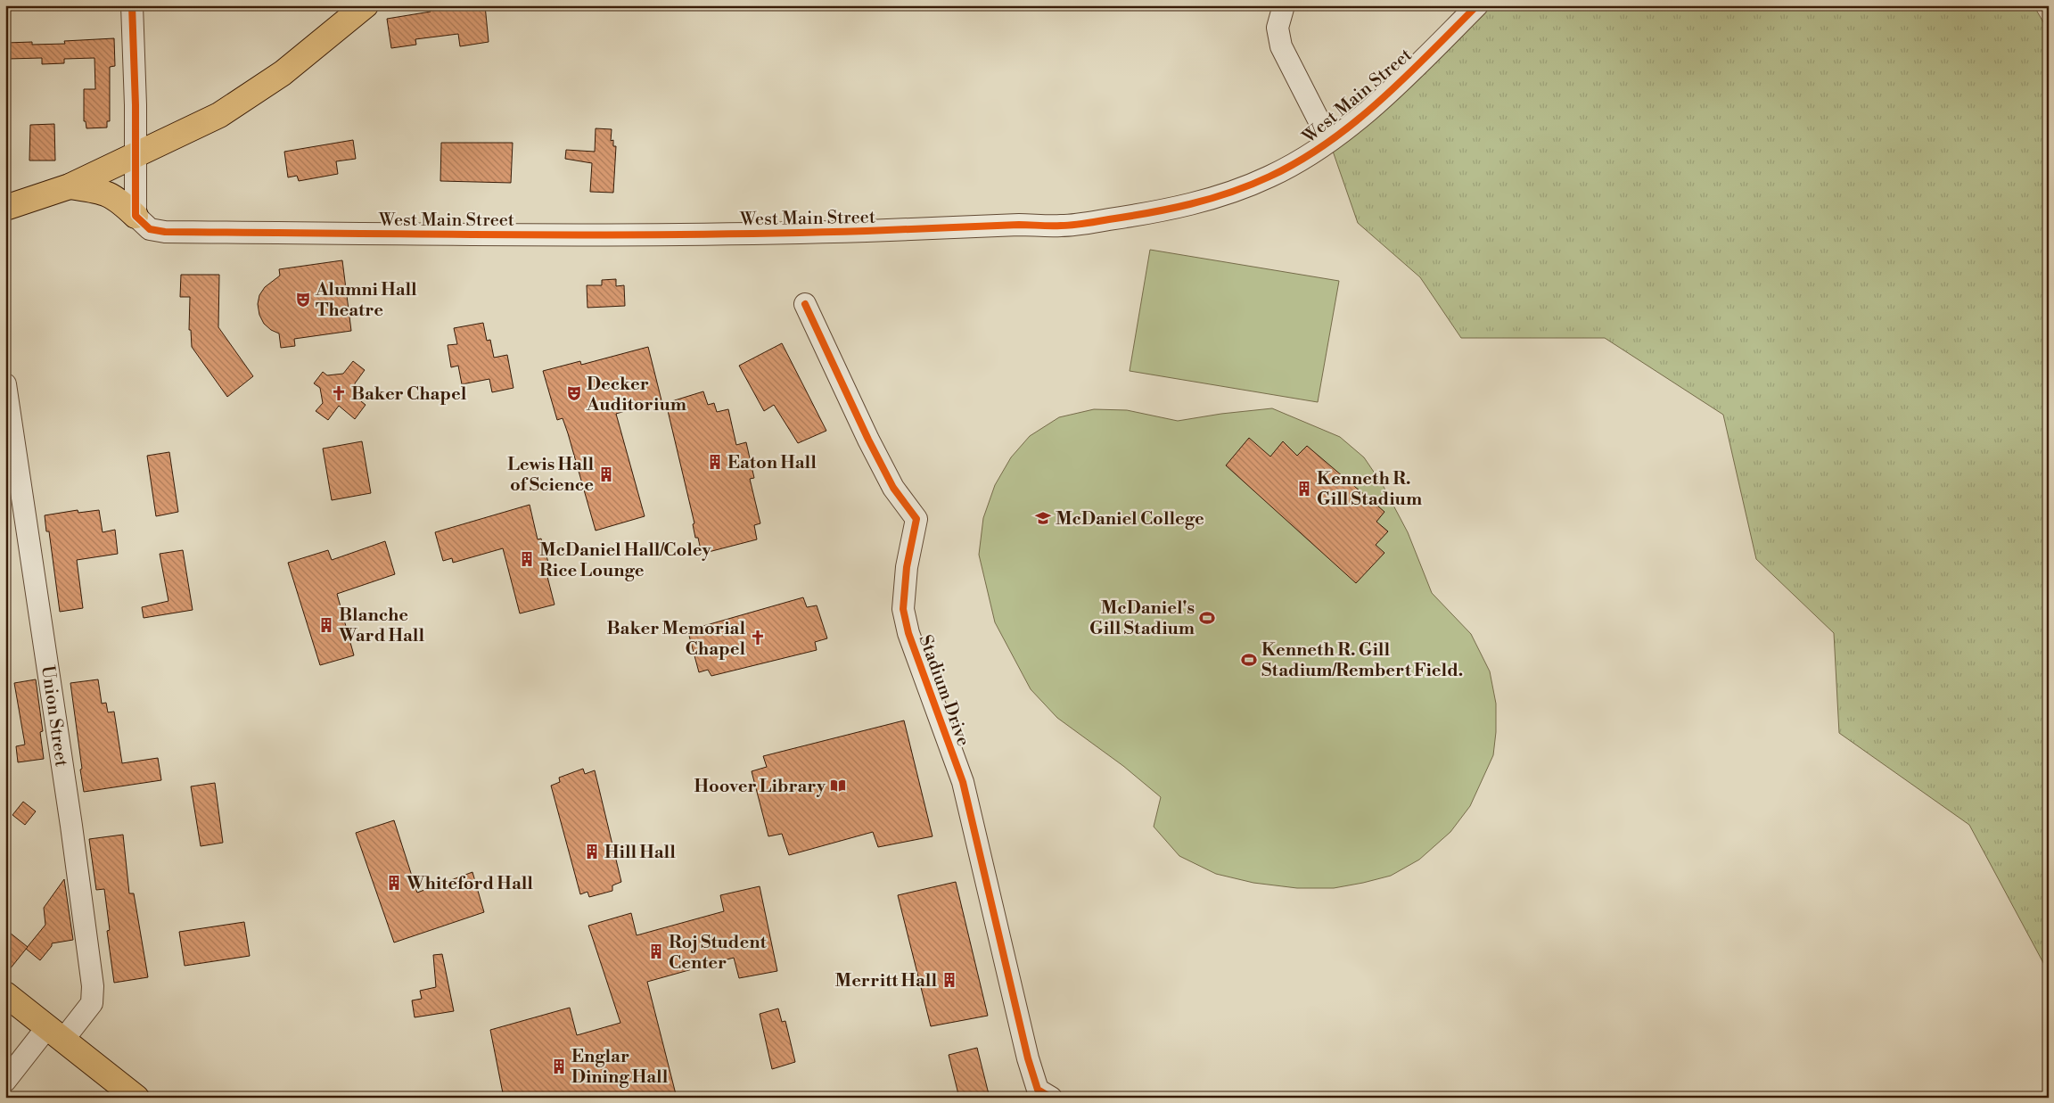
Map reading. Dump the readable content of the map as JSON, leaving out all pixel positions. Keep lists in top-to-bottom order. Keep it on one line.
{"streets":{"street":["West Main Street","Stadium Drive","Union Street"]},"places":{"theatre":["Alumni Hall Theatre","Decker Auditorium"],"church":["Baker Chapel","Baker Memorial Chapel"],"building":["Eaton Hall","Lewis Hall of Science","Kenneth R. Gill Stadium","McDaniel Hall/Coley Rice Lounge","Blanche Ward Hall","Hill Hall","Whiteford Hall","Roj Student Center","Merritt Hall","Englar Dining Hall"],"school or university":["McDaniel College"],"sports":["McDaniel's Gill Stadium","Kenneth R. Gill Stadium/Rembert Field."],"library":["Hoover Library"]}}
